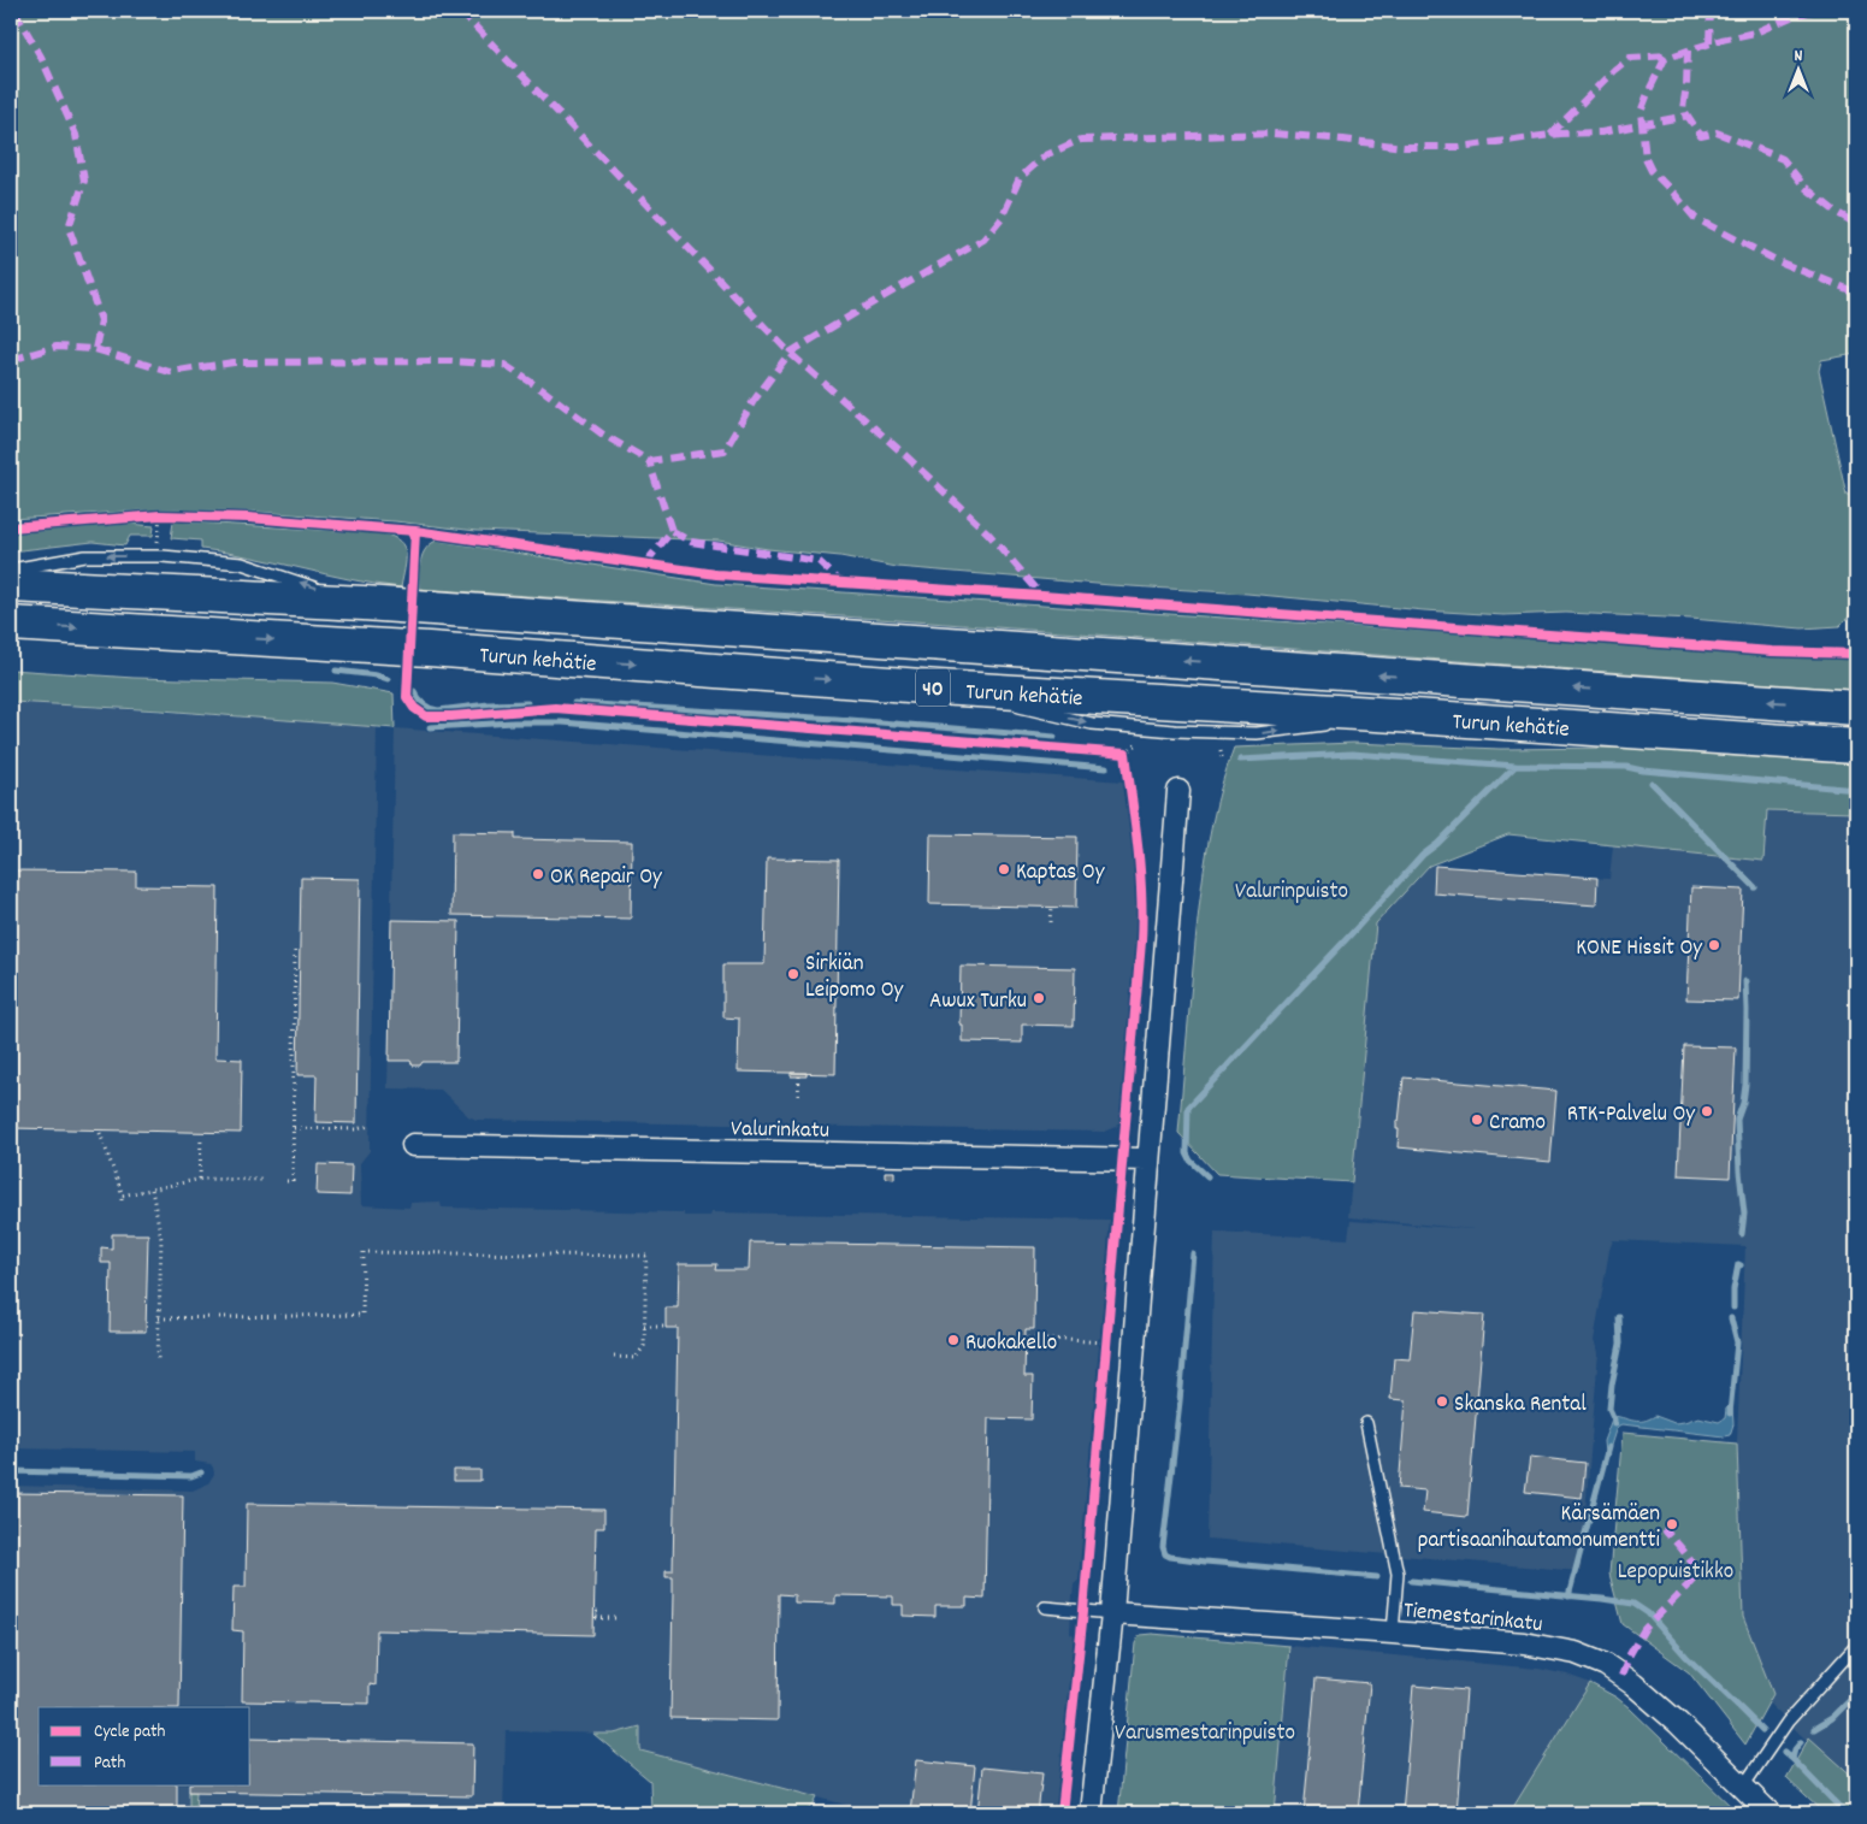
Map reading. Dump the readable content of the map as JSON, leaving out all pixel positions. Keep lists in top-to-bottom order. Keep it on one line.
{"streets":{"highway":["Turun kehätie","40"],"street":["Valurinkatu","Tiemestarinkatu"]},"parks":["Valurinpuisto","Lepopuistikko","Varusmestarinpuisto"],"places":["Kaptas Oy","OK Repair Oy","KONE Hissit Oy","Sirkiän Leipomo Oy","Awux Turku","RTK-Palvelu Oy","Cramo","Ruokakello","Skanska Rental","Kärsämäen partisaanihautamonumentti"],"legend":["Cycle path","Path"],"north":"top"}
